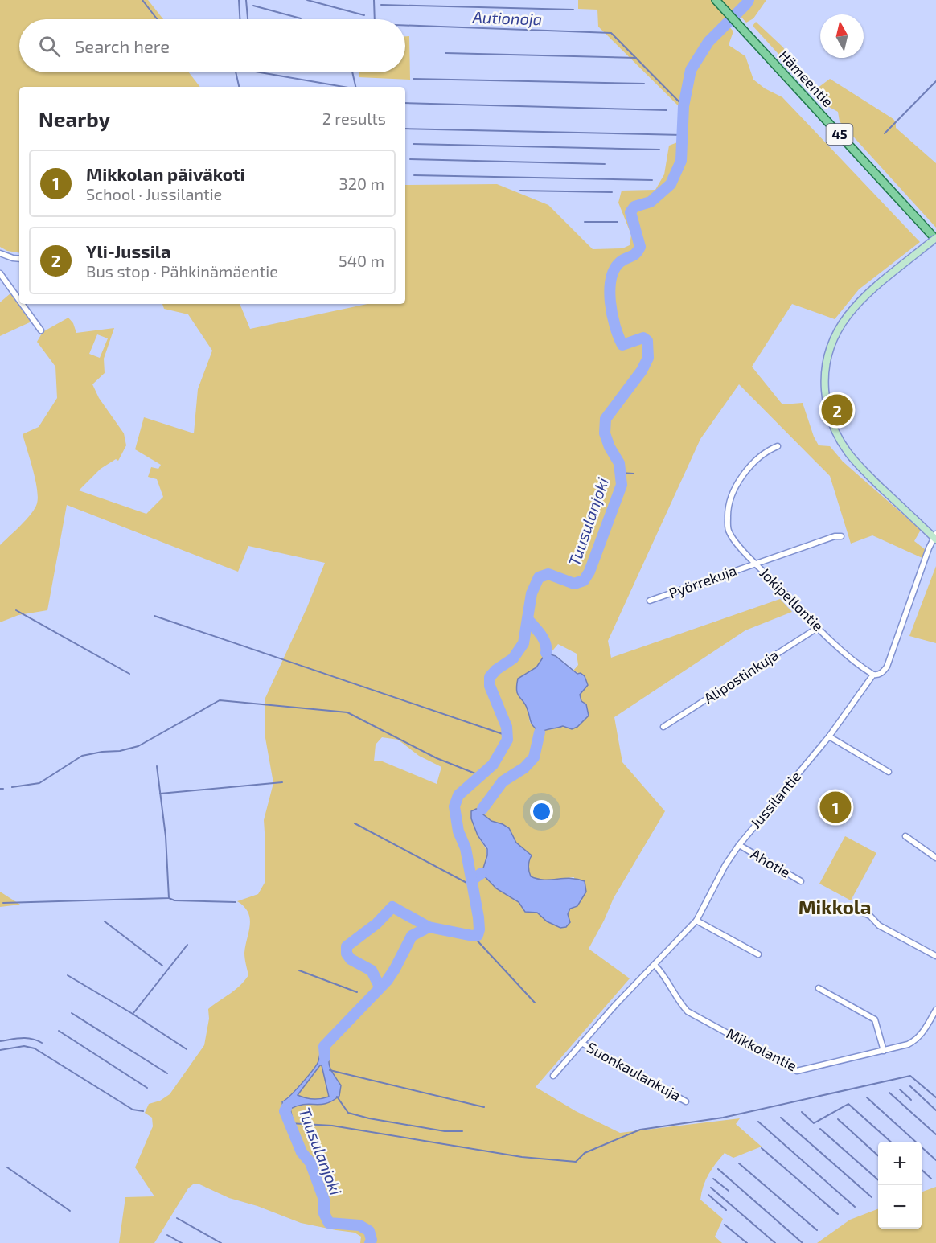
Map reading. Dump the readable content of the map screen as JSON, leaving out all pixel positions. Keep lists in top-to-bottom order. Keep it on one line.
{"streets":{"main road":["Hämeentie","45"],"street":["Pyörrekuja","Jokipellontie","Alipostinkuja","Jussilantie","Ahotie","Mikkolantie","Suonkaulankuja"]},"crossings":[["Pyörrekuja","Jokipellontie"],["Jokipellontie","Alipostinkuja"],["Jokipellontie","Jussilantie"],["Jussilantie","Ahotie"],["Jussilantie","Mikkolantie"],["Jussilantie","Suonkaulankuja"]],"districts":["Mikkola"],"water":["Autionoja","Tuusulanjoki"],"north":"top","page":{"search":"Search here","heading":["Nearby","2 results"],"list":[{"mark":"1","name":"Mikkolan päiväkoti","note":"School · Jussilantie","value":"320 m"},{"mark":"2","name":"Yli-Jussila","note":"Bus stop · Pähkinämäentie","value":"540 m"}],"pins":["2","1"],"map_buttons":["+","−"]}}
